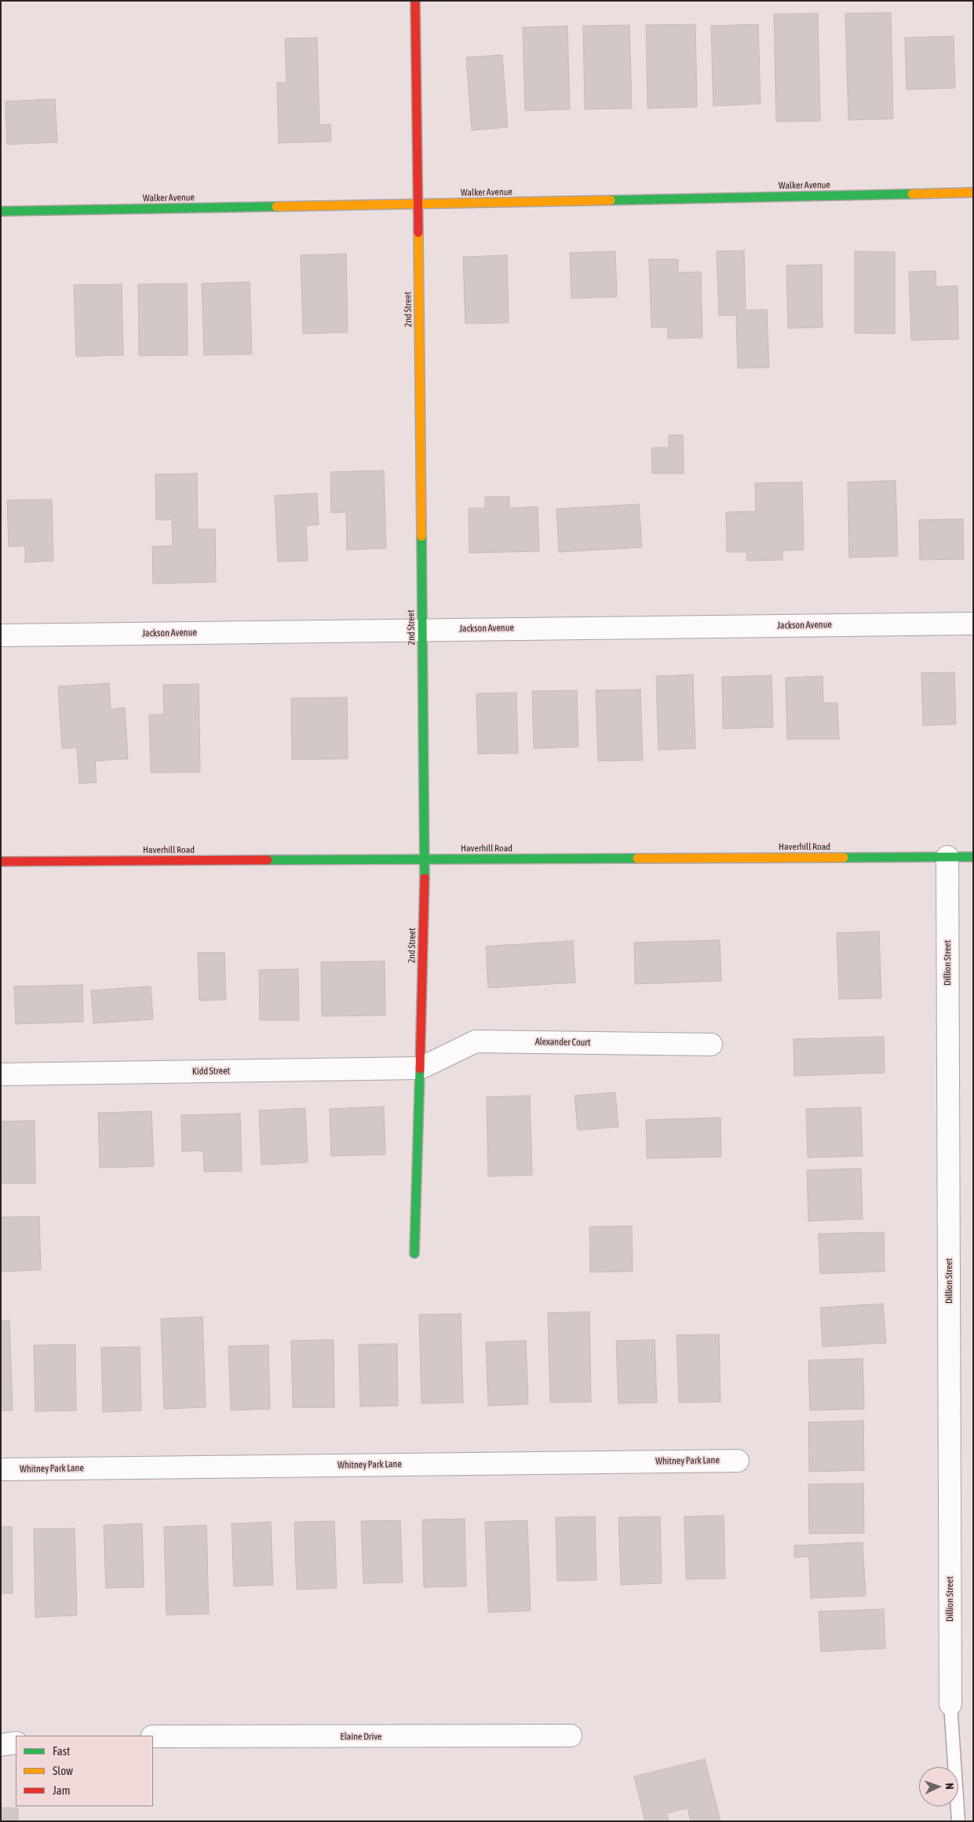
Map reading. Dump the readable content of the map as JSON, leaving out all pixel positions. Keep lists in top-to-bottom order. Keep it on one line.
{"streets":{"street":["Walker Avenue","2nd Street","Jackson Avenue","Haverhill Road","Dillion Street","Alexander Court","Kidd Street","Whitney Park Lane","Elaine Drive"]},"crossings":[["Walker Avenue","2nd Street"],["2nd Street","Jackson Avenue"],["2nd Street","Haverhill Road"],["2nd Street","Alexander Court"],["2nd Street","Kidd Street"],["Haverhill Road","Dillion Street"],["Alexander Court","Kidd Street"]],"legend":["Fast","Slow","Jam"],"north":"right"}
